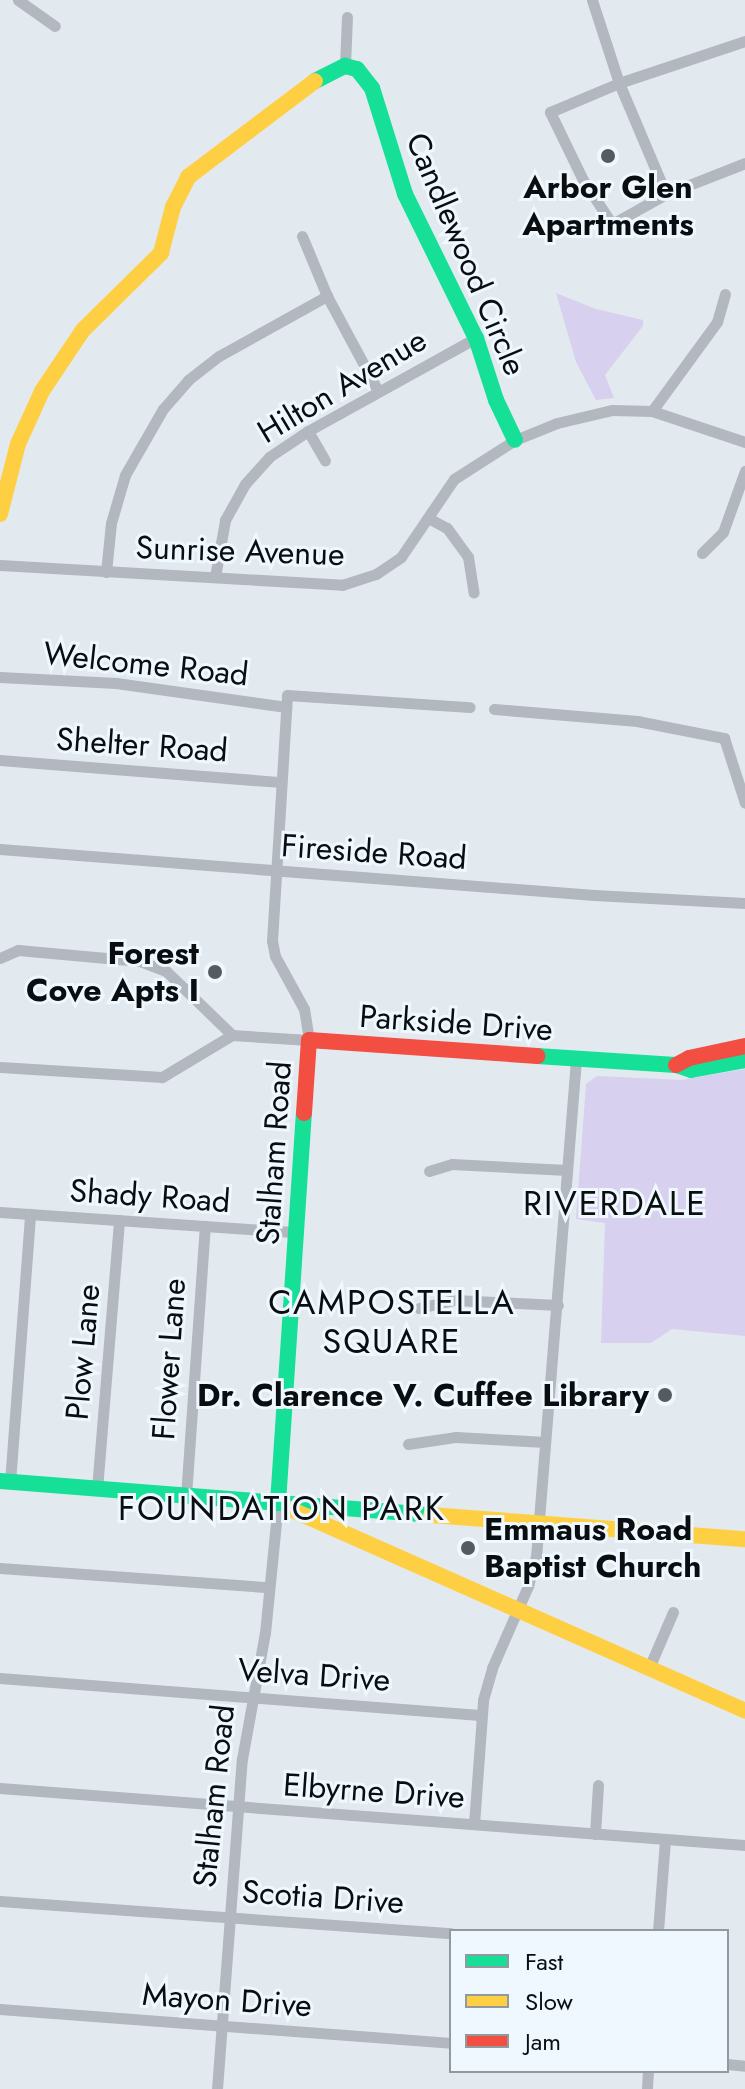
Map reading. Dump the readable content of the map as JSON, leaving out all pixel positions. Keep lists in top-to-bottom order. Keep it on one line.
{"streets":{"street":["Candlewood Circle","Hilton Avenue","Sunrise Avenue","Welcome Road","Shelter Road","Fireside Road","Parkside Drive","Stalham Road","Shady Road","Plow Lane","Flower Lane","Velva Drive","Elbyrne Drive","Scotia Drive","Mayon Drive"]},"crossings":[["Candlewood Circle","Hilton Avenue"],["Candlewood Circle","Sunrise Avenue"],["Hilton Avenue","Sunrise Avenue"],["Welcome Road","Stalham Road"],["Shelter Road","Stalham Road"],["Fireside Road","Stalham Road"],["Parkside Drive","Stalham Road"],["Stalham Road","Shady Road"],["Stalham Road","Velva Drive"],["Stalham Road","Elbyrne Drive"],["Stalham Road","Scotia Drive"],["Stalham Road","Mayon Drive"],["Shady Road","Plow Lane"],["Shady Road","Flower Lane"]],"districts":["RIVERDALE","CAMPOSTELLA SQUARE","FOUNDATION PARK"],"places":["Arbor Glen Apartments","Forest Cove Apts I","Dr. Clarence V. Cuffee Library","Emmaus Road Baptist Church"],"legend":["Fast","Slow","Jam"]}
